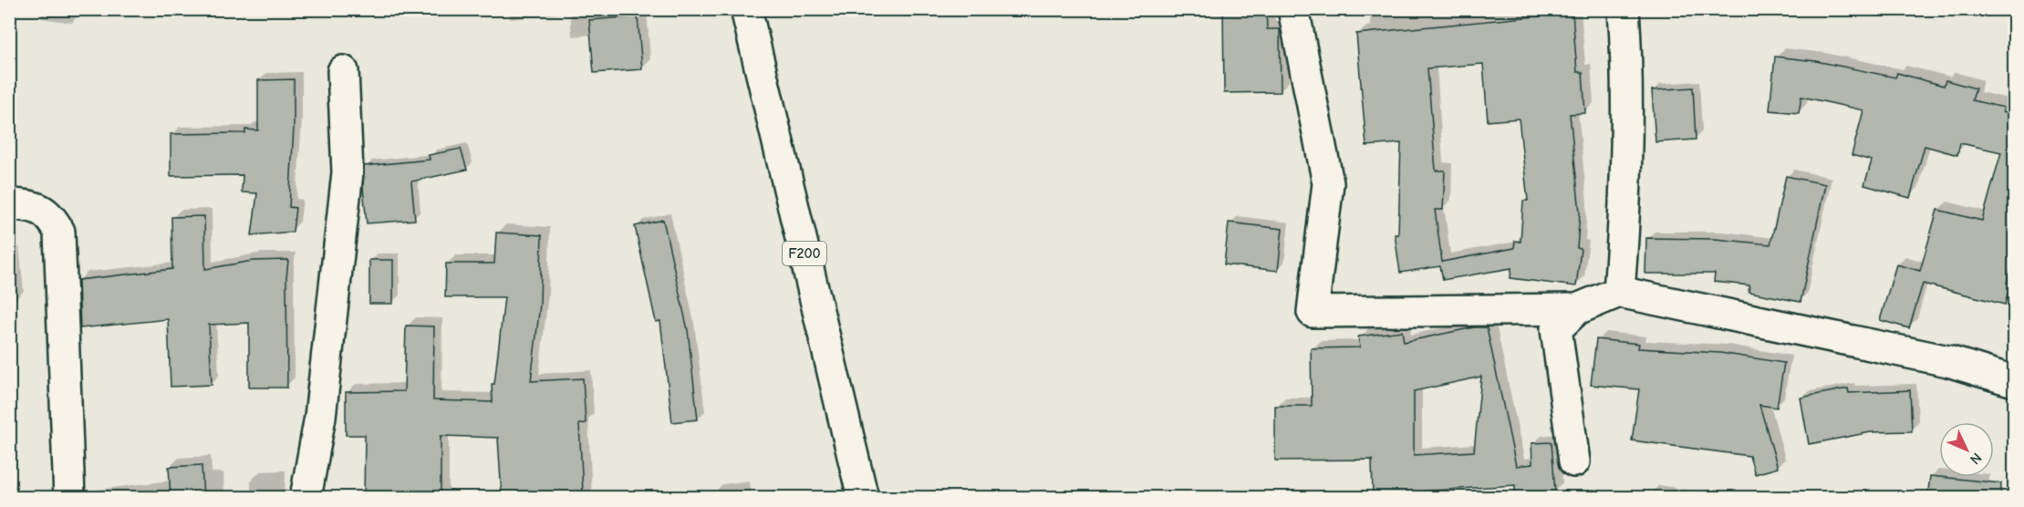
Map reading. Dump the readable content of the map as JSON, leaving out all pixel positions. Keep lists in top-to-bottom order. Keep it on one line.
{"streets":{"street":["F200"]},"north":"bottom right"}
